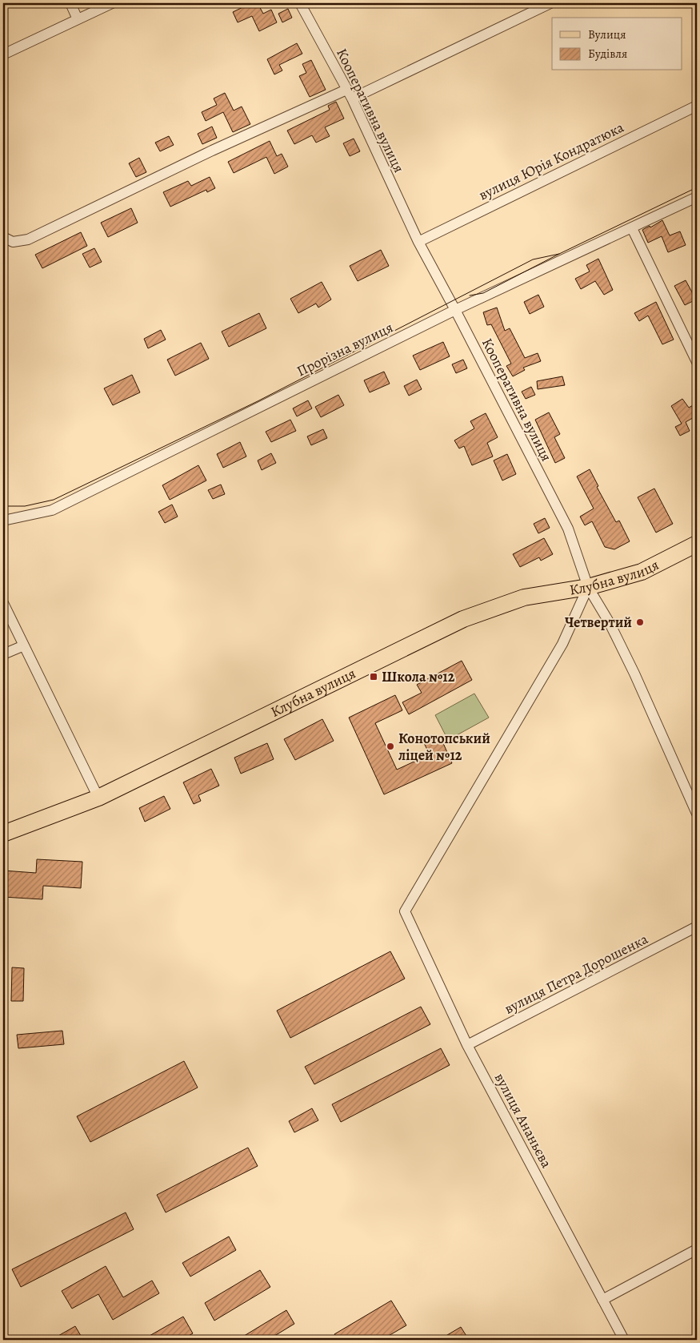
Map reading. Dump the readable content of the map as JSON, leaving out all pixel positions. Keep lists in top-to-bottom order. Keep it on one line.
{"streets":{"main road":["Клубна вулиця"],"street":["Кооперативна вулиця","вулиця Юрія Кондратюка","Прорізна вулиця","вулиця Петра Дорошенка","вулиця Ананьєва"]},"crossings":[["Кооперативна вулиця","вулиця Юрія Кондратюка"],["Кооперативна вулиця","Прорізна вулиця"],["Кооперативна вулиця","Клубна вулиця"],["Кооперативна вулиця","вулиця Ананьєва"],["Клубна вулиця","вулиця Ананьєва"],["вулиця Петра Дорошенка","вулиця Ананьєва"]],"places":{"other":["Четвертий","Конотопський ліцей №12"],"transit":["Школа №12"]},"legend":["Вулиця","Будівля"]}
